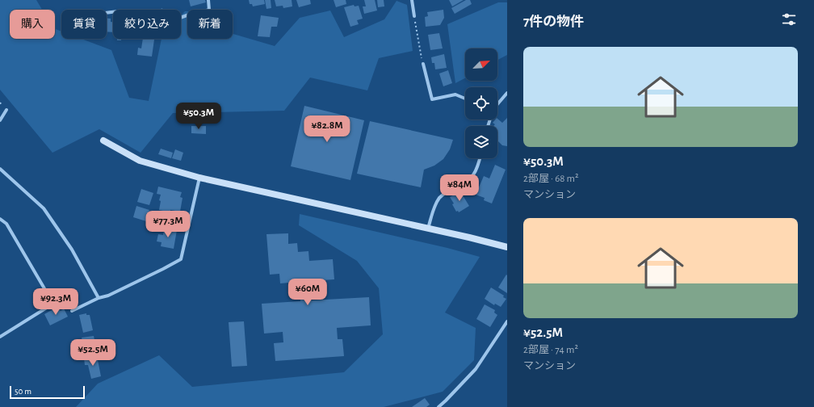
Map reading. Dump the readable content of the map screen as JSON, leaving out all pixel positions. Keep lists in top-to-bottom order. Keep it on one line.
{"scale_bar":"50 m","north":"top right","page":{"heading":"7件の物件","chip":["購入","賃貸","絞り込み","新着"],"list":[{"name":"¥50.3M","note":"2部屋 · 68 m² · マンション"},{"name":"¥52.5M","note":"2部屋 · 74 m² · マンション"}],"price":["¥50.3M","¥82.8M","¥84M","¥77.3M","¥60M","¥92.3M","¥52.5M"],"scale":"50 m"}}
